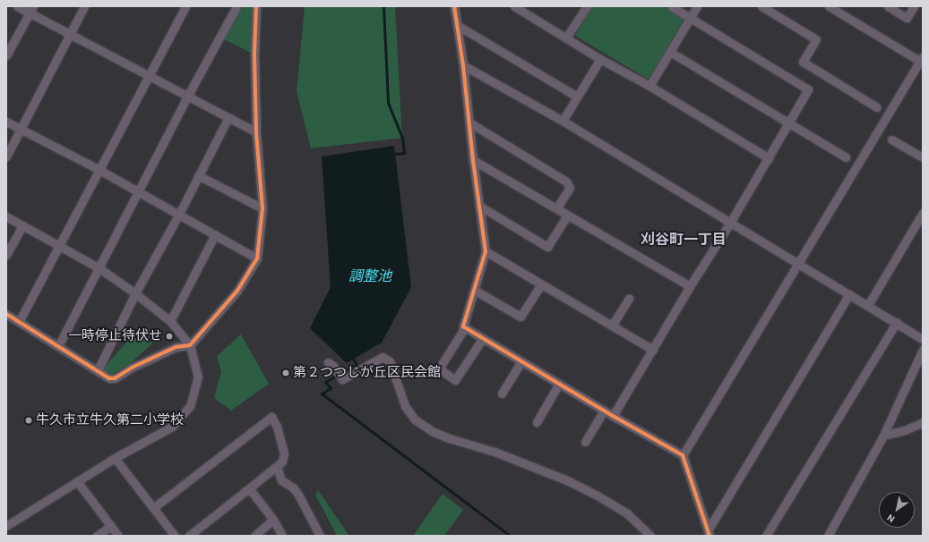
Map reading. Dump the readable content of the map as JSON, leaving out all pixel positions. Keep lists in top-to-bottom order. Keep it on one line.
{"districts":["刈谷町一丁目"],"water":["調整池"],"places":["一時停止待伏せ","第２つつじが丘区民会館","牛久市立牛久第二小学校"],"north":"bottom left"}
